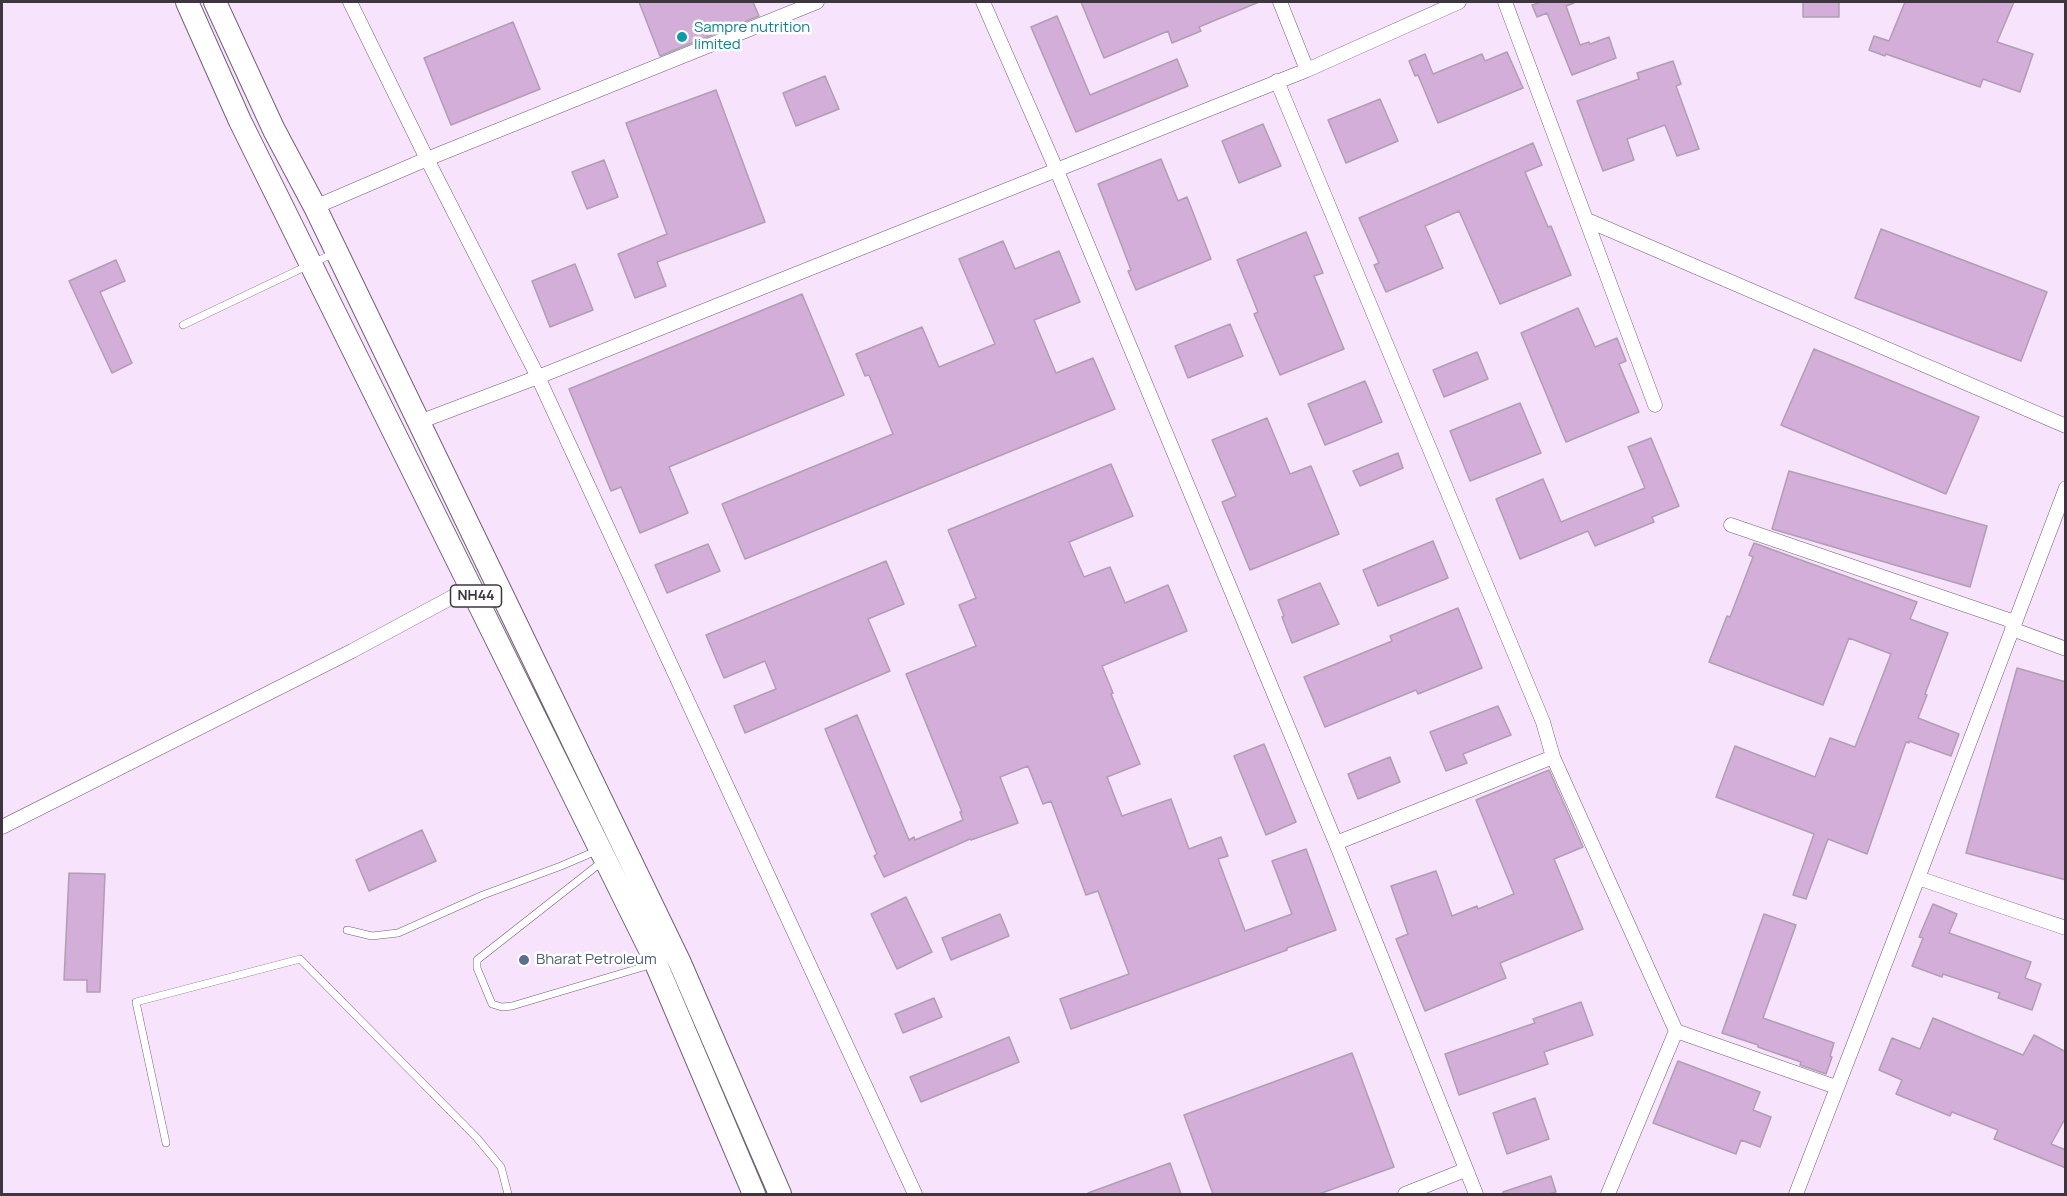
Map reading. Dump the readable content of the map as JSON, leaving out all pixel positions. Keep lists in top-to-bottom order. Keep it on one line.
{"streets":{"highway":["NH44"]},"places":["Sampre nutrition limited","Bharat Petroleum"]}
